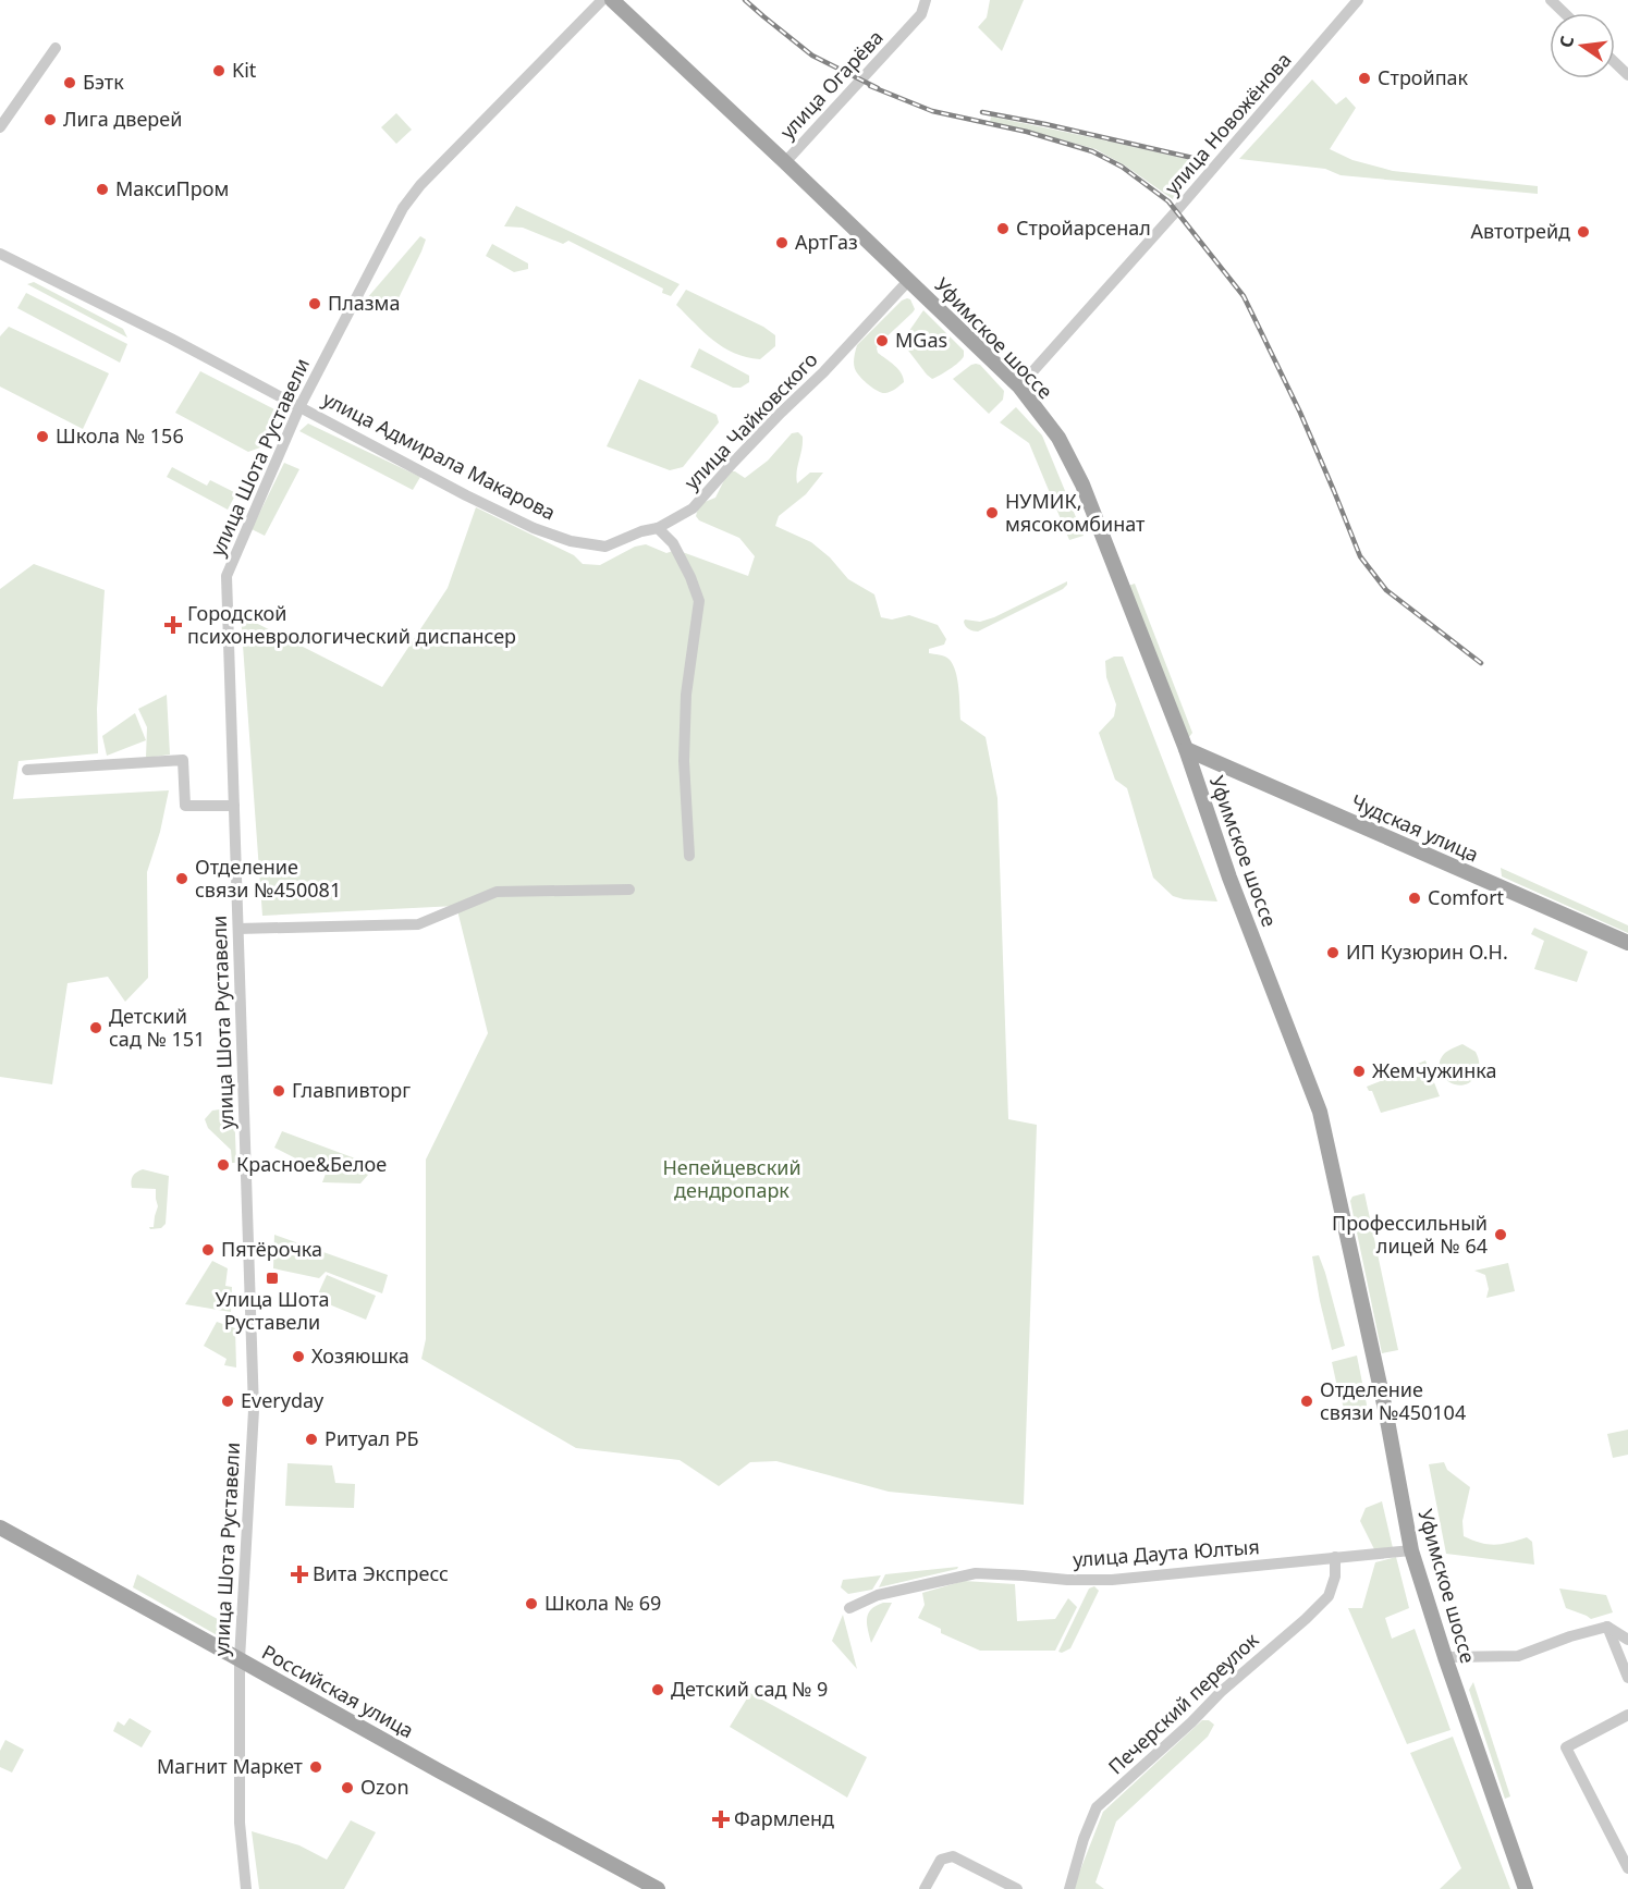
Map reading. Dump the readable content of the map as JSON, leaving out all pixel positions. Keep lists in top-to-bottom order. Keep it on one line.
{"streets":{"main road":["Уфимское шоссе","Чудская улица","Российская улица"],"street":["улица Огарёва","улица Новожёнова","улица Чайковского","улица Адмирала Макарова","улица Шота Руставели","улица Даута Юлтыя","Печерский переулок"]},"crossings":[["улица Огарёва","Уфимское шоссе"],["улица Новожёнова","Уфимское шоссе"],["Уфимское шоссе","улица Чайковского"],["Уфимское шоссе","Чудская улица"],["Уфимское шоссе","улица Даута Юлтыя"],["улица Чайковского","улица Адмирала Макарова"],["улица Адмирала Макарова","улица Шота Руставели"],["улица Шота Руставели","Российская улица"],["улица Даута Юлтыя","Печерский переулок"]],"parks":["Непейцевский дендропарк"],"places":{"other":["Kit","Стройпак","Бэтк","Лига дверей","МаксиПром","Стройарсенал","Автотрейд","АртГаз","Плазма","MGas","Школа № 156","НУМИК, мясокомбинат","Отделение связи №450081","Comfort","ИП Кузюрин О.Н.","Детский сад № 151","Жемчужинка","Главпивторг","Красное&Белое","Профессильный лицей № 64","Пятёрочка","Хозяюшка","Everyday","Отделение связи №450104","Ритуал РБ","Школа № 69","Детский сад № 9","Магнит Маркет","Ozon"],"health":["Городской психоневрологический диспансер","Вита Экспресс","Фармленд"],"transit":["Улица Шота Руставели"]},"north":"left"}
